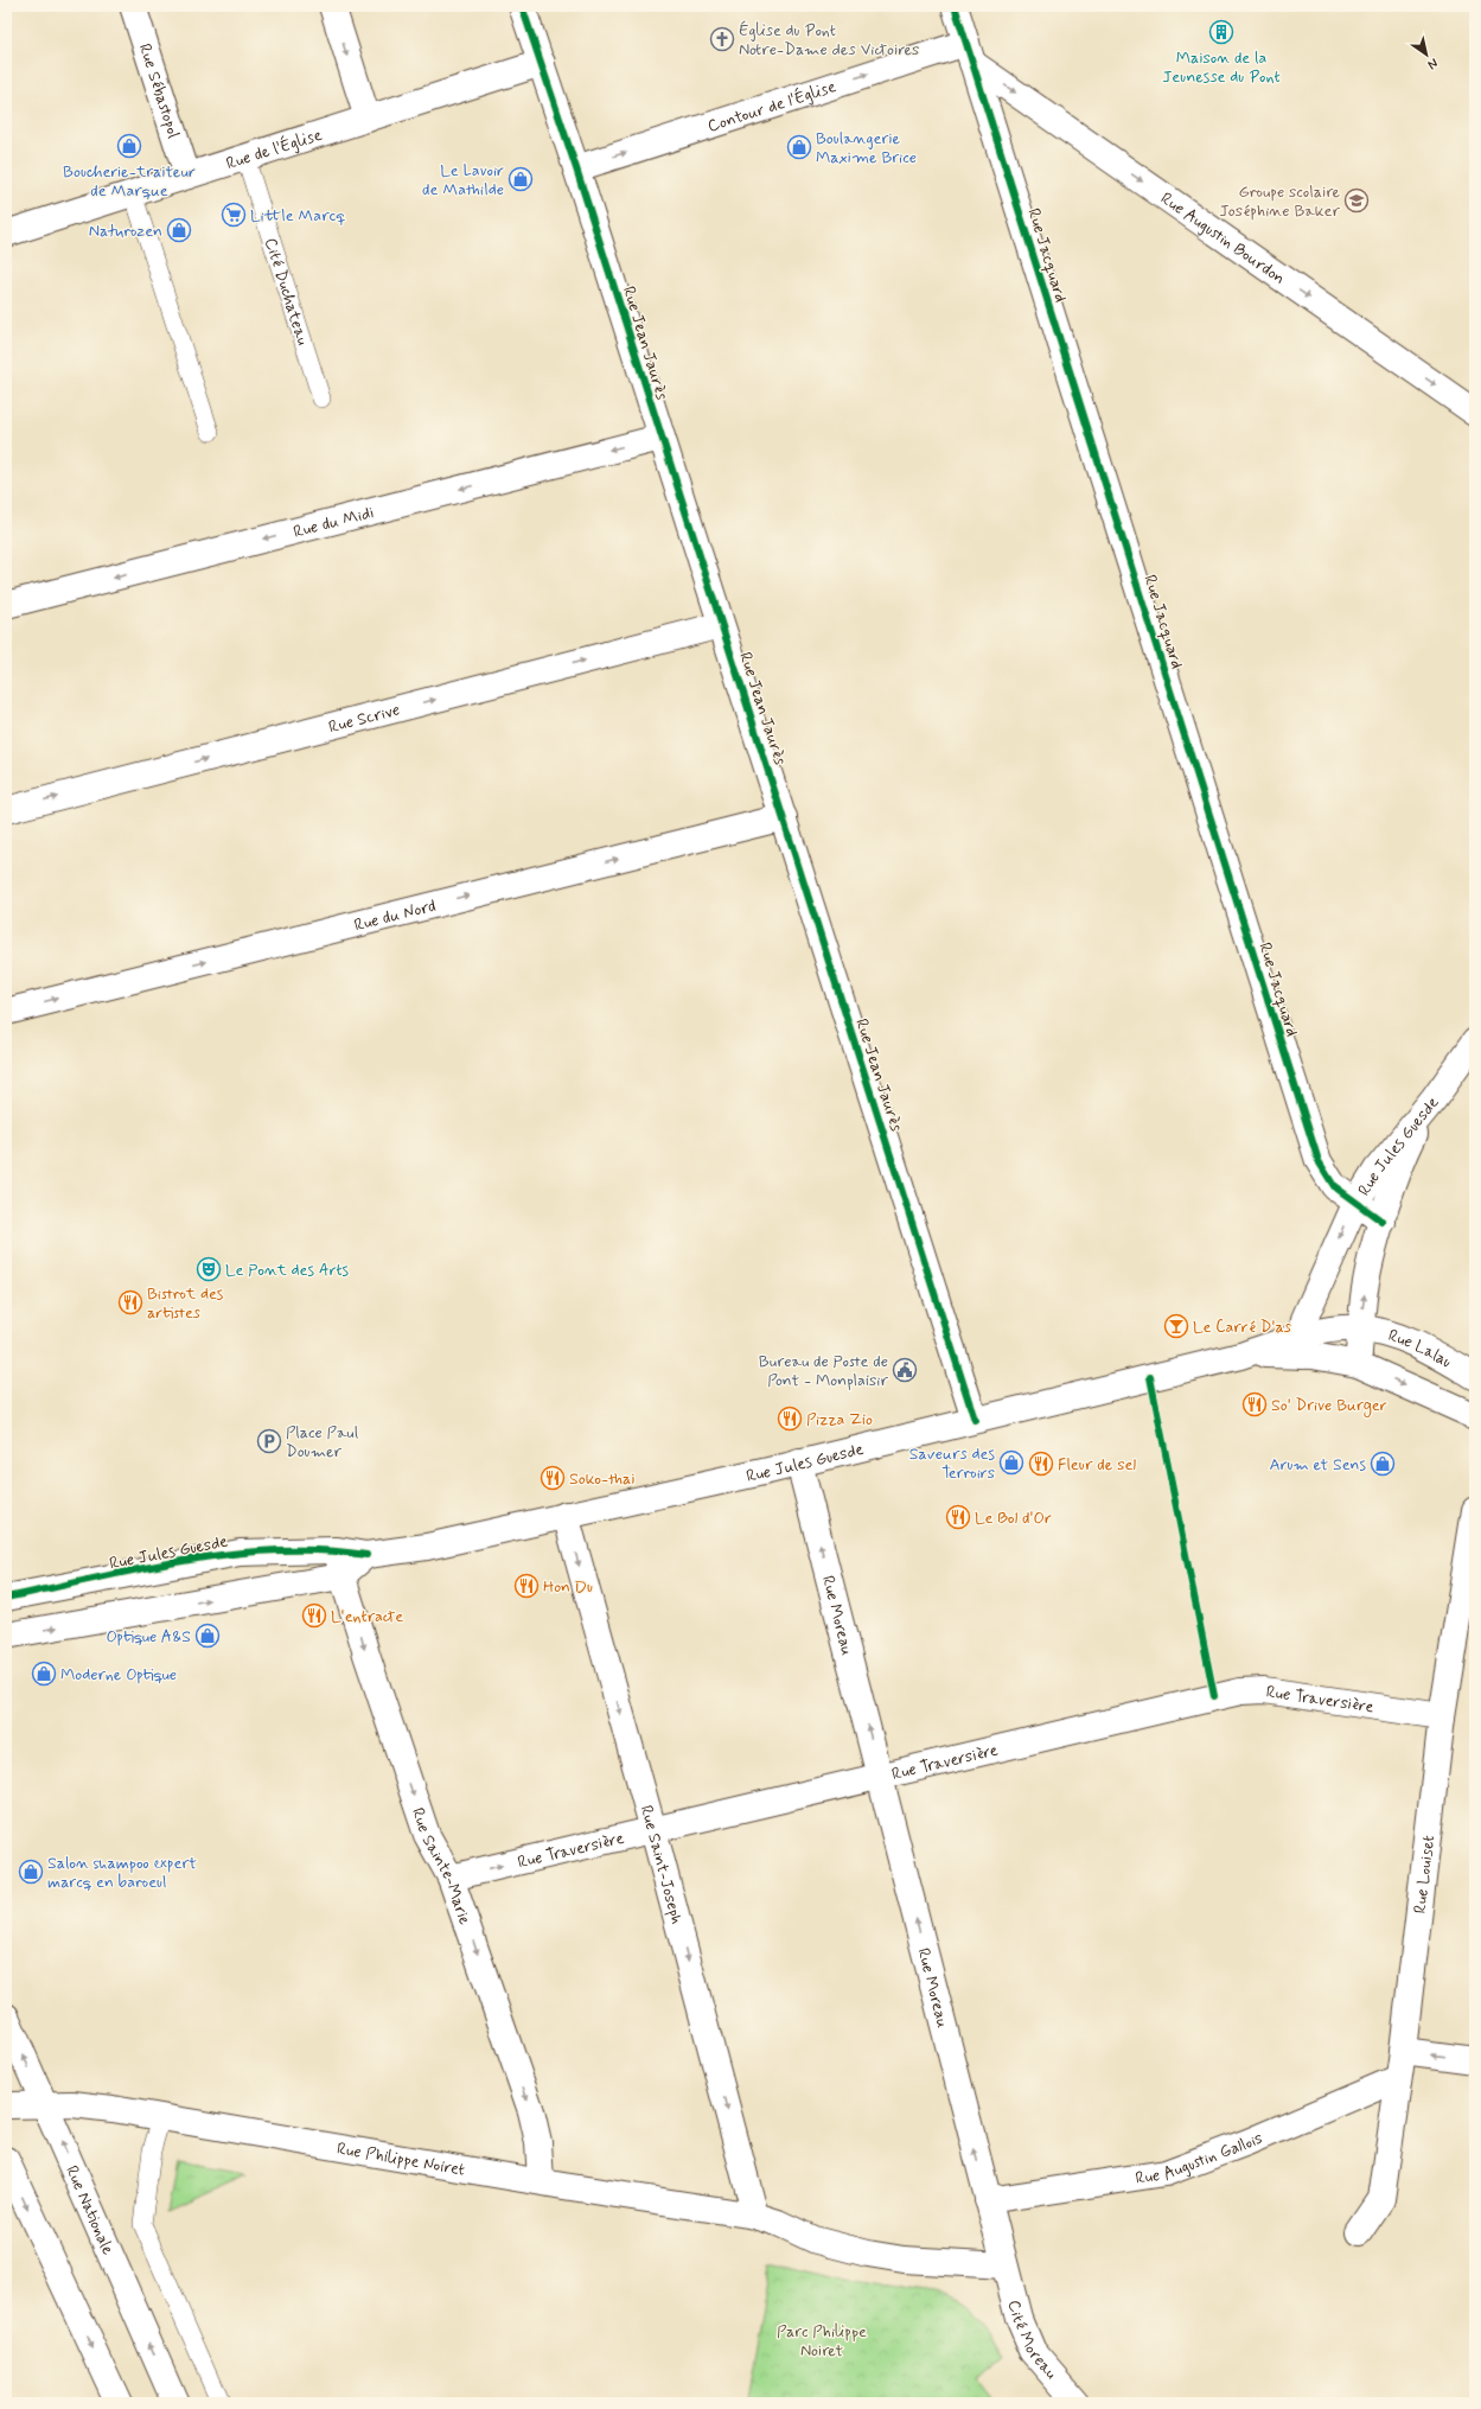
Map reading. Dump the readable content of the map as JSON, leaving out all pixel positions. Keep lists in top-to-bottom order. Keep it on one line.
{"streets":{"street":["Rue Sébastopol","Contour de l'Église","Rue de l'Église","Rue Augustin Bourdon","Rue Jacquard","Rue Jean Jaurès","Rue du Midi","Rue Scrive","Rue du Nord","Rue Jules Guesde","Rue Lalau","Rue Moreau","Rue Traversière","Rue Saint-Joseph","Rue Sainte-Marie","Rue Louiset","Rue Augustin Gallois","Rue Philippe Noiret","Rue Nationale","Cité Moreau"],"lane":["Cité Duchateau"]},"crossings":[["Rue Sébastopol","Rue de l'Église"],["Contour de l'Église","Rue Augustin Bourdon"],["Contour de l'Église","Rue Jacquard"],["Contour de l'Église","Rue Jean Jaurès"],["Rue de l'Église","Cité Duchateau"],["Rue de l'Église","Rue Jean Jaurès"],["Rue Augustin Bourdon","Rue Jacquard"],["Rue Jacquard","Rue Jules Guesde"],["Rue Jean Jaurès","Rue du Midi"],["Rue Jean Jaurès","Rue Scrive"],["Rue Jean Jaurès","Rue du Nord"],["Rue Jean Jaurès","Rue Jules Guesde"],["Rue Jules Guesde","Rue Lalau"],["Rue Jules Guesde","Rue Moreau"],["Rue Jules Guesde","Rue Saint-Joseph"],["Rue Jules Guesde","Rue Sainte-Marie"],["Rue Moreau","Rue Traversière"],["Rue Moreau","Rue Augustin Gallois"],["Rue Moreau","Cité Moreau"],["Rue Traversière","Rue Saint-Joseph"],["Rue Traversière","Rue Sainte-Marie"],["Rue Traversière","Rue Louiset"],["Rue Saint-Joseph","Rue Philippe Noiret"],["Rue Sainte-Marie","Rue Philippe Noiret"],["Rue Louiset","Rue Augustin Gallois"],["Rue Philippe Noiret","Rue Nationale"]],"one_way":["Contour de l'Église","Rue Augustin Bourdon","Rue du Midi","Rue Scrive","Rue du Nord","Rue Moreau","Rue Saint-Joseph","Rue Sainte-Marie"],"parks":["Parc Philippe Noiret"],"places":{"building":["Maison de la Jeunesse du Pont"],"church":["Église du Pont Notre-Dame des Victoires"],"shop":["Boucherie-traiteur de Marque","Boulangerie Maxime Brice","Le Lavoir de Mathilde","Naturozen","Saveurs des Terroirs","Arum et Sens","Optique A&S","Moderne Optique","Salon shampoo expert marcq en baroeul"],"school or university":["Groupe scolaire Joséphine Baker"],"supermarket":["Little Marcq"],"theatre":["Le Pont des Arts"],"restaurant":["Bistrot des artistes","So' Drive Burger","Pizza Zio","Fleur de sel","Soko-thai","Le Bol d'Or","Hon Du","L'entracte"],"bar":["Le Carré D'as"],"public building":["Bureau de Poste de Pont - Monplaisir"],"parking":["Place Paul Doumer"]},"north":"bottom right"}
